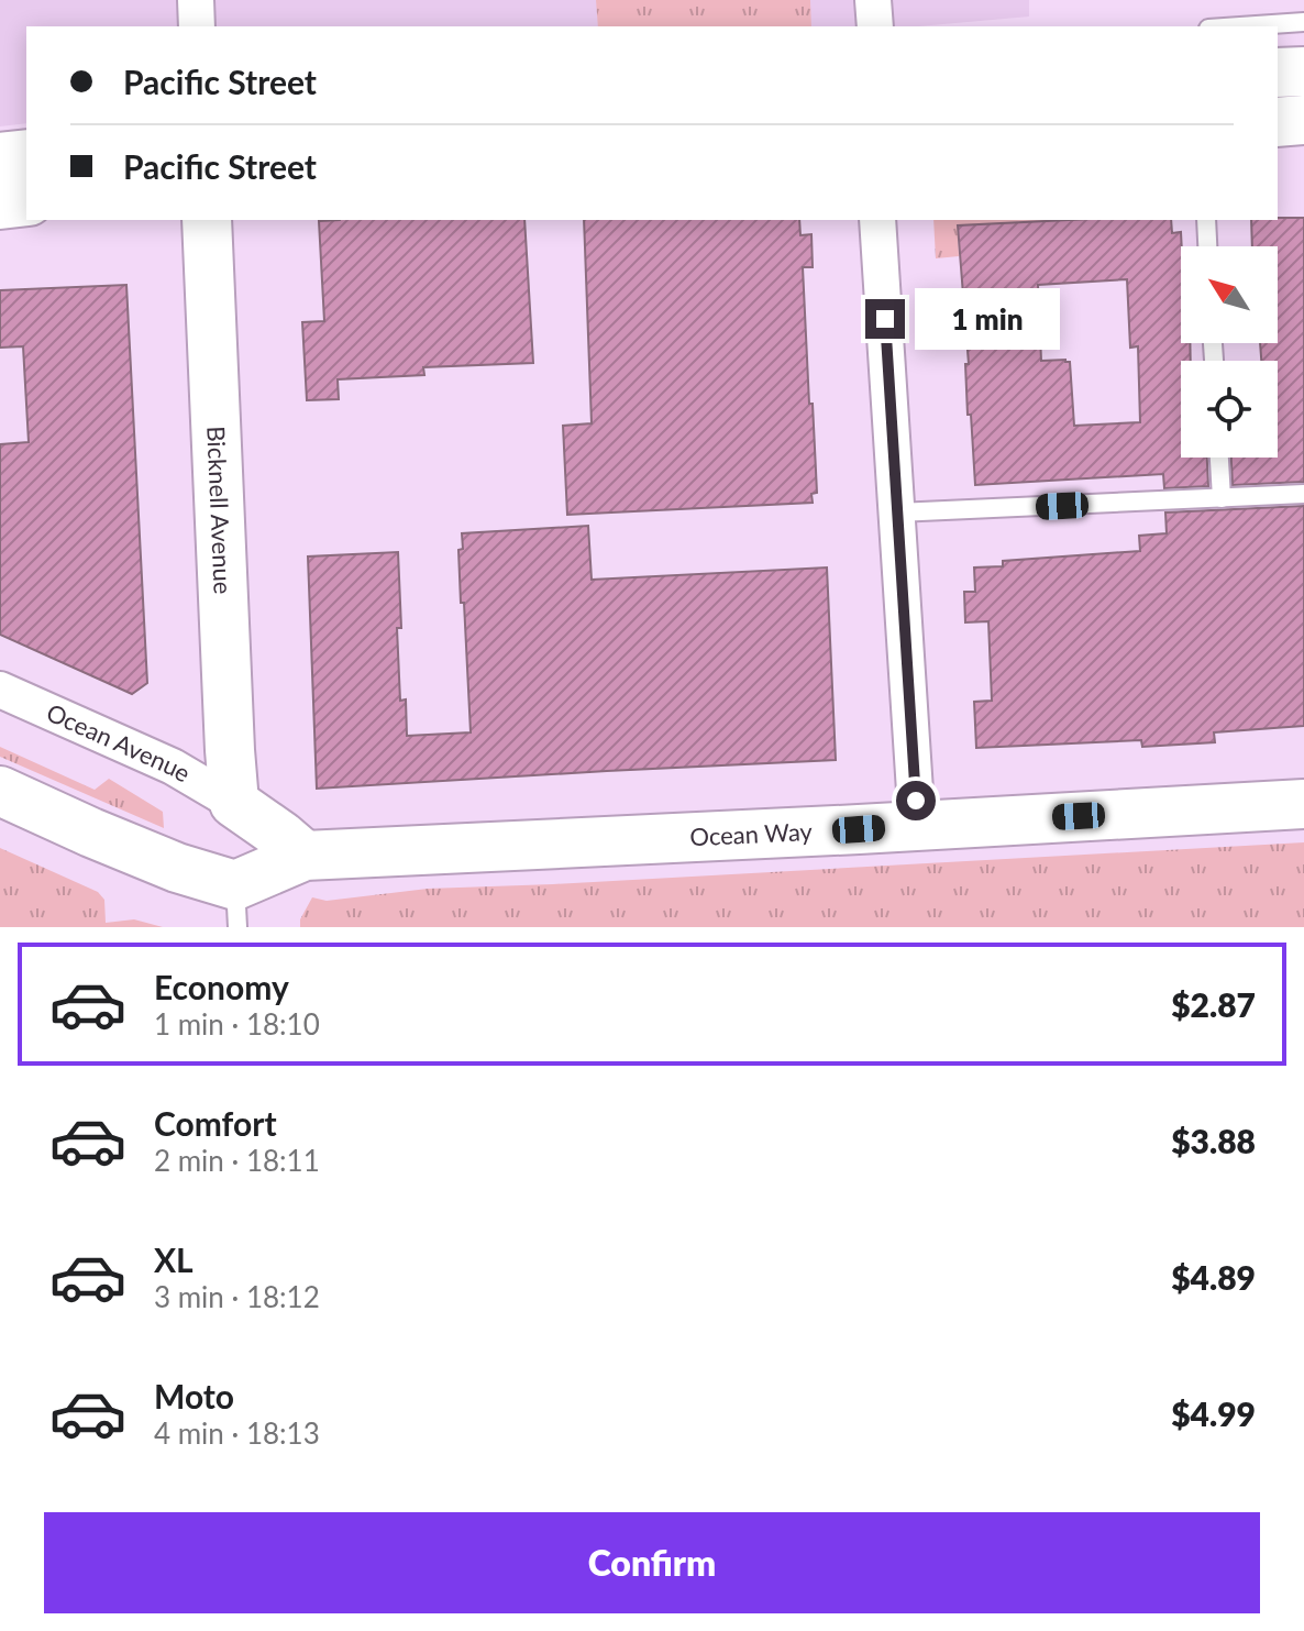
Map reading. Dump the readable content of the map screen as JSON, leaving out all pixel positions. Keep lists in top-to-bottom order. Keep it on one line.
{"streets":{"street":["Bicknell Avenue","Ocean Avenue","Ocean Way"]},"crossings":[["Bicknell Avenue","Ocean Avenue"]],"north":"top left","page":{"banner":["Pacific Street","Pacific Street"],"bubble":"1 min","list":[{"name":"Economy","note":"1 min · 18:10","value":"$2.87"},{"name":"Comfort","note":"2 min · 18:11","value":"$3.88"},{"name":"XL","note":"3 min · 18:12","value":"$4.89"},{"name":"Moto","note":"4 min · 18:13","value":"$4.99"}],"buttons":"Confirm"}}
